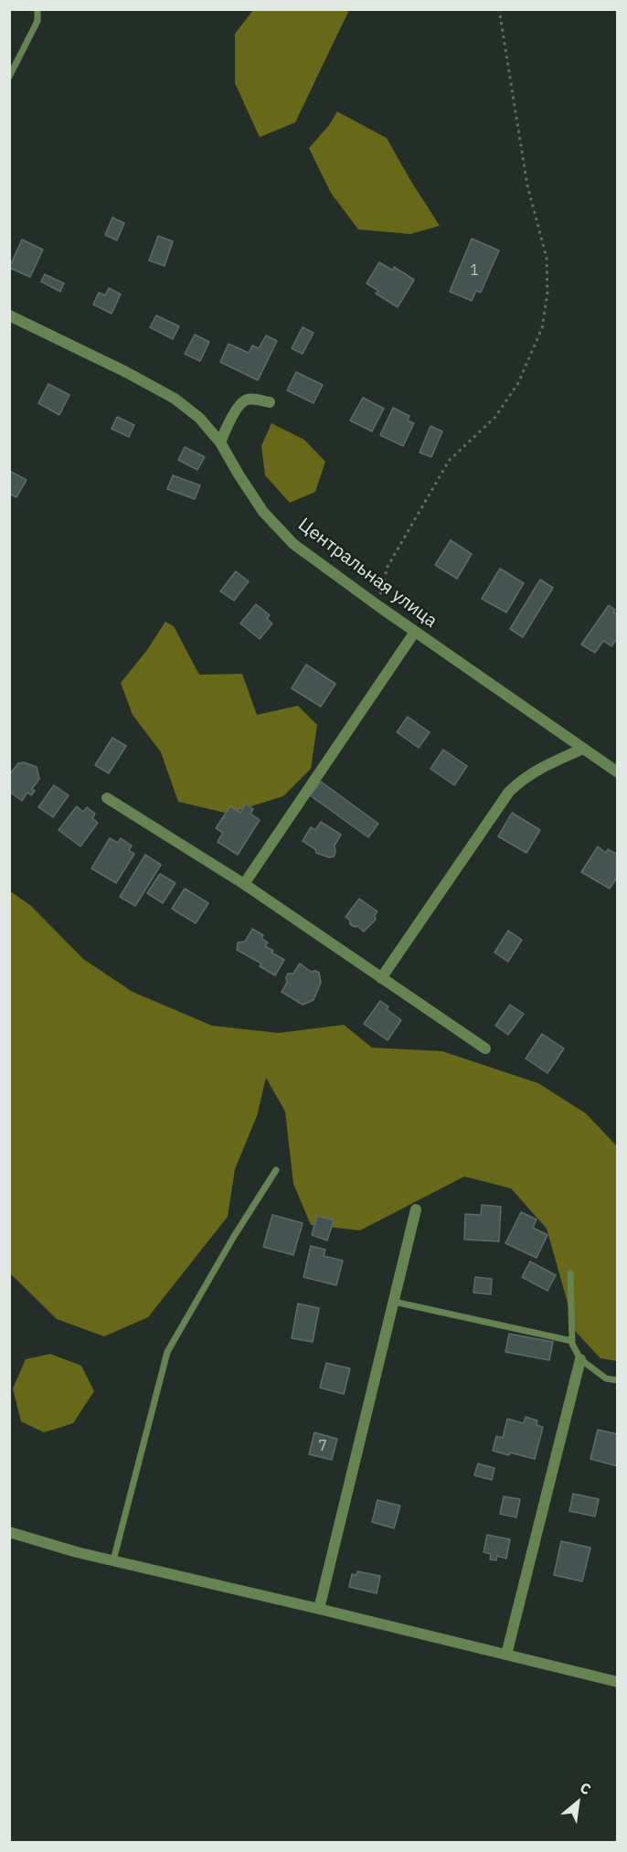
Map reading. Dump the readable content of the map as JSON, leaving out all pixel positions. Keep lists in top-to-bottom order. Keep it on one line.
{"streets":{"street":["Центральная улица"]},"house_numbers":["1","7"],"north":"top right"}
